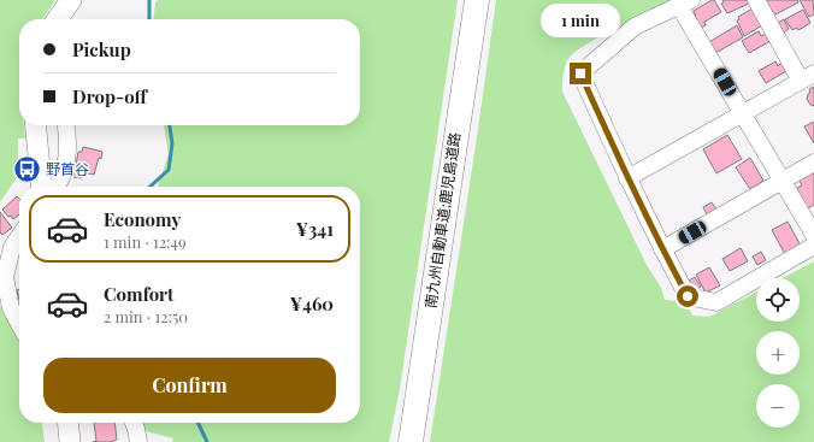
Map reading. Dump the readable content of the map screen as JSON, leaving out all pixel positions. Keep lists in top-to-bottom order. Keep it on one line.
{"streets":{"highway":["南九州自動車道;鹿児島道路"]},"places":{"bus stop":["野首谷"]},"page":{"bubble":"1 min","banner":["Pickup","Drop-off"],"list":[{"name":"Economy","note":"1 min · 12:49","value":"¥341"},{"name":"Comfort","note":"2 min · 12:50","value":"¥460"}],"map_buttons":["+","−"],"buttons":"Confirm"}}
